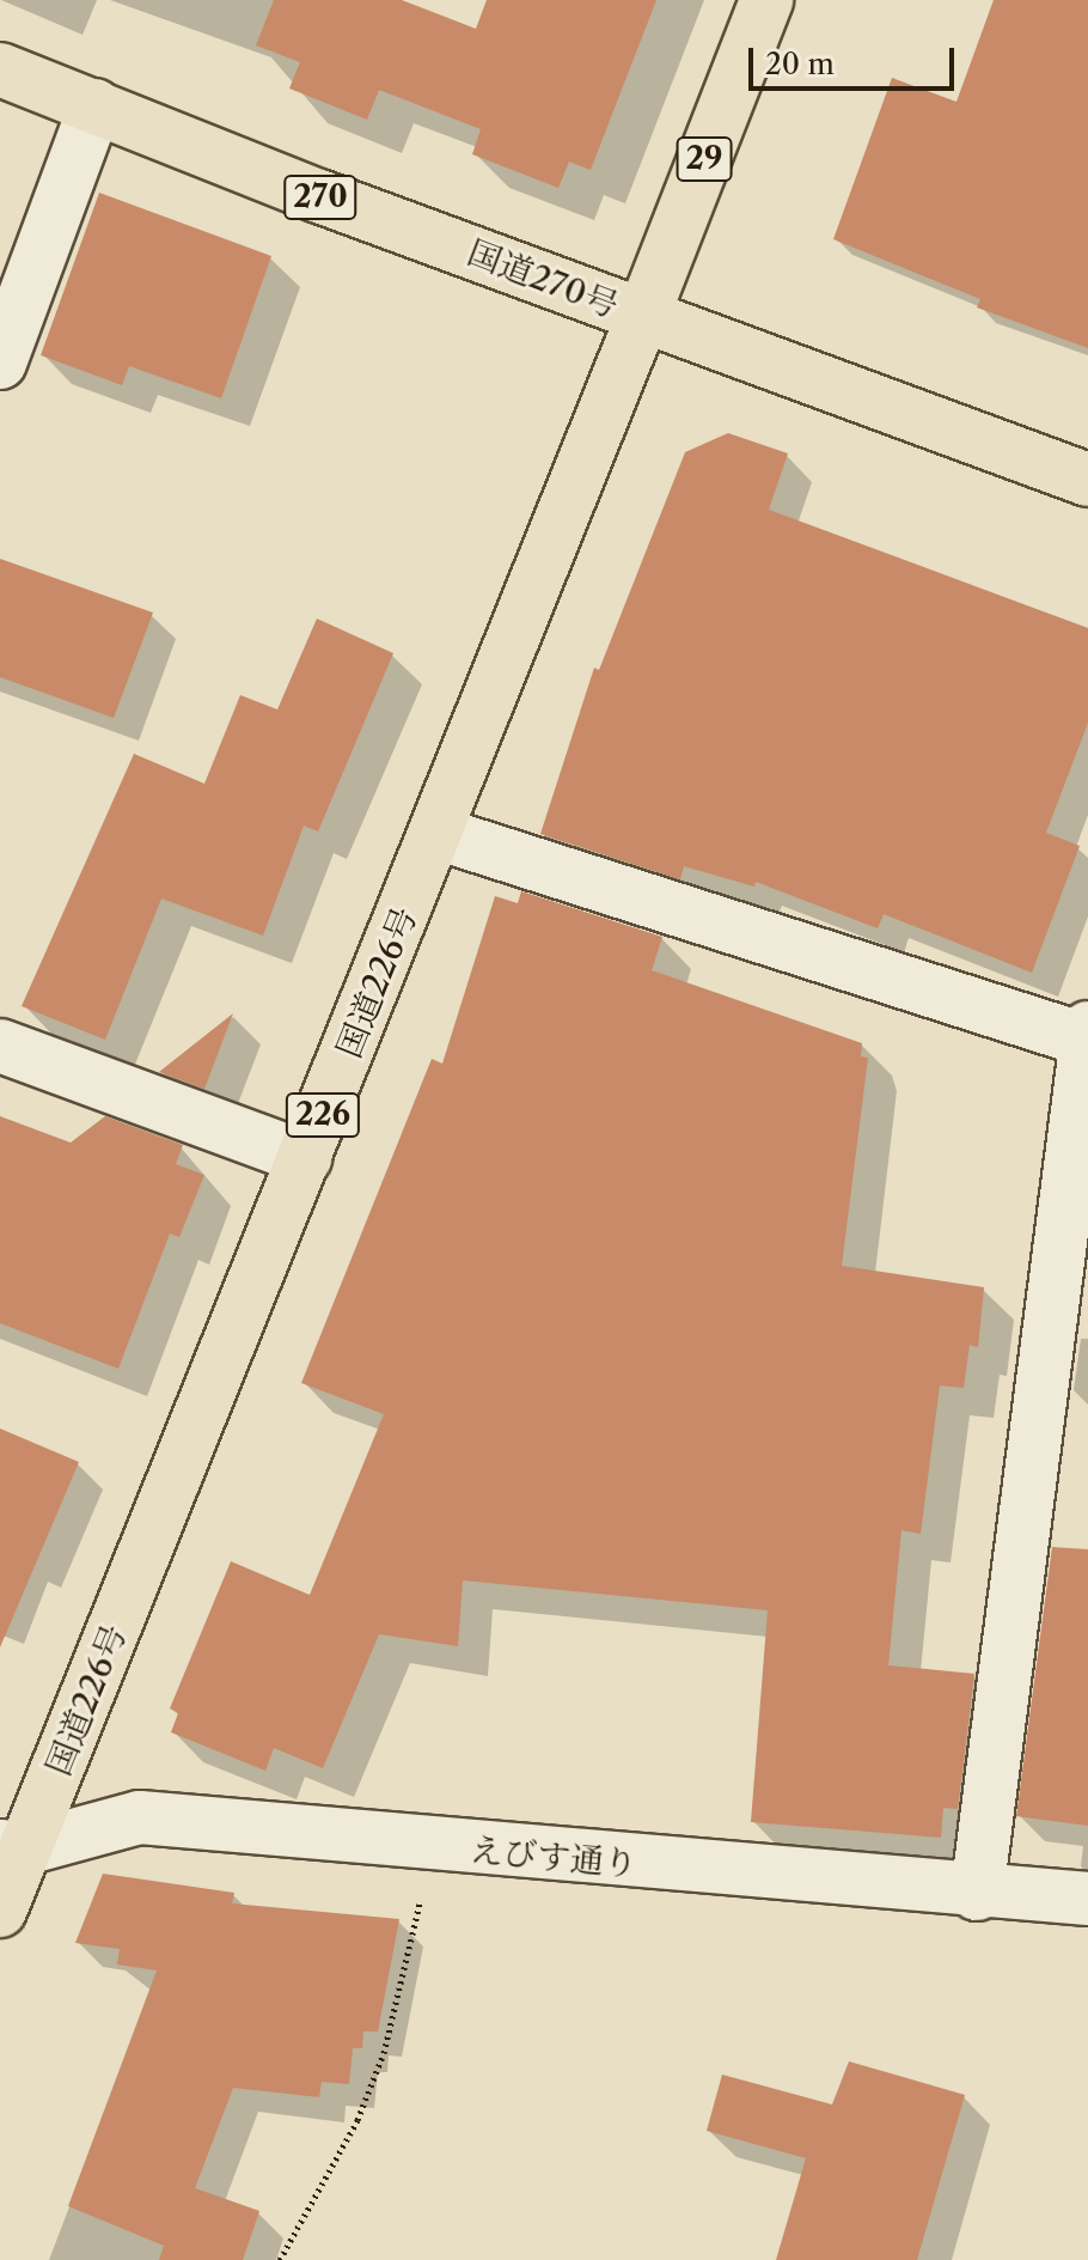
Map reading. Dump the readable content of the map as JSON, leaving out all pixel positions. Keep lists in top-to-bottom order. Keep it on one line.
{"streets":{"main road":["29","270","国道270号","国道226号","226"],"street":["えびす通り"]},"crossings":[["29","国道270号"],["29","国道226号"],["国道270号","国道226号"],["国道226号","えびす通り"]],"scale_bar":"20 m"}
